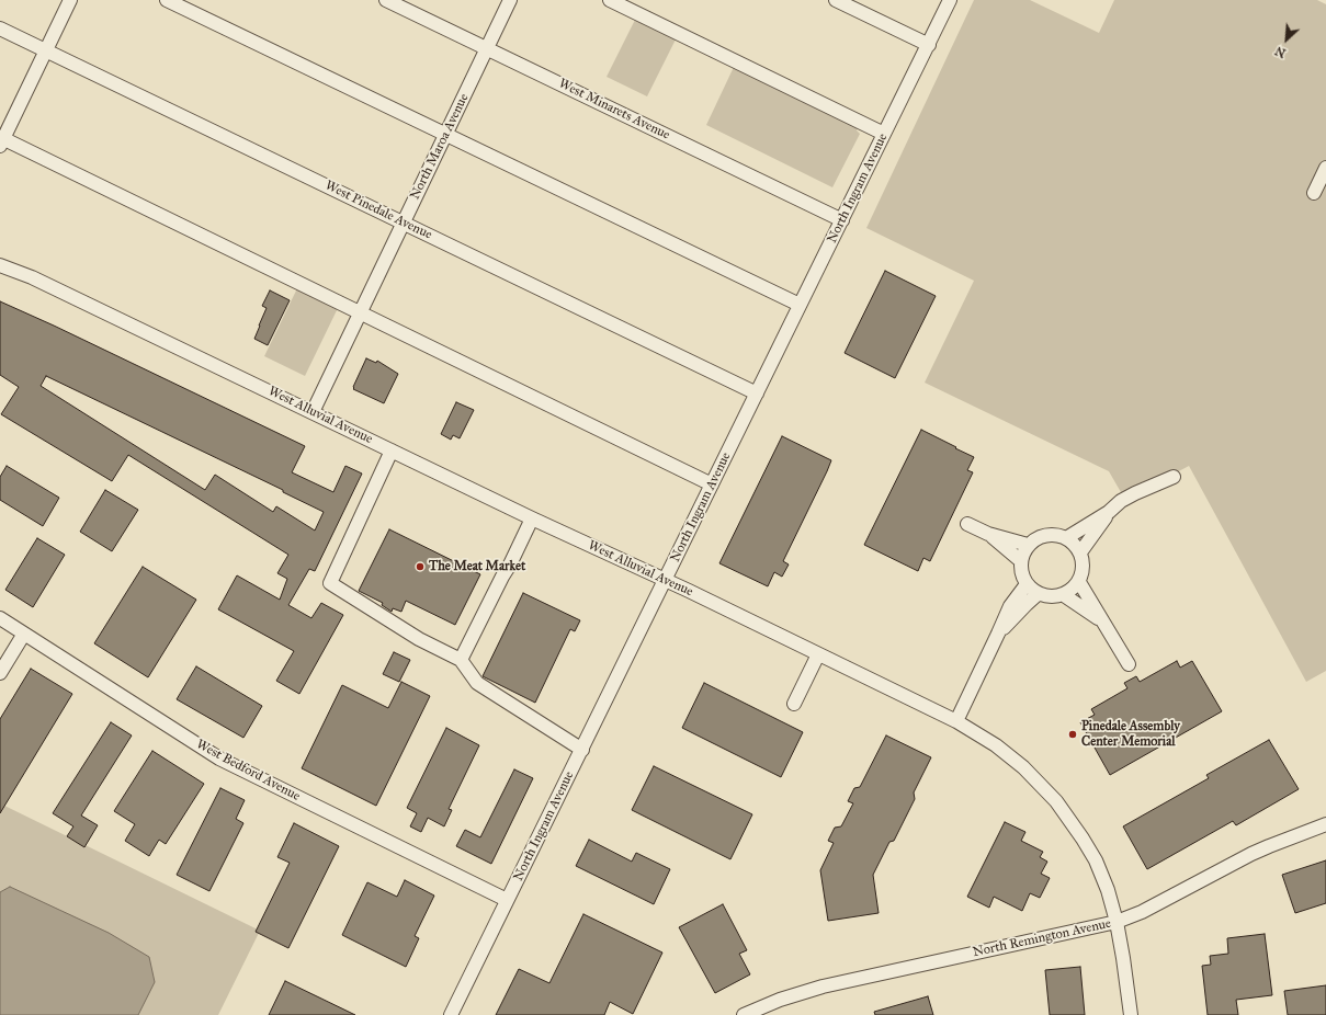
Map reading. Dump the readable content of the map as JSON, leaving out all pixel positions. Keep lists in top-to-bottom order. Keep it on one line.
{"streets":{"street":["West Minarets Avenue","North Maroa Avenue","North Ingram Avenue","West Pinedale Avenue","West Alluvial Avenue","West Bedford Avenue","North Remington Avenue"]},"crossings":[["West Minarets Avenue","North Maroa Avenue"],["West Minarets Avenue","North Ingram Avenue"],["North Maroa Avenue","West Pinedale Avenue"],["North Maroa Avenue","West Alluvial Avenue"],["North Ingram Avenue","West Pinedale Avenue"],["North Ingram Avenue","West Alluvial Avenue"],["North Ingram Avenue","West Bedford Avenue"],["West Alluvial Avenue","North Remington Avenue"]],"places":["The Meat Market","Pinedale Assembly Center Memorial"],"north":"bottom left"}
